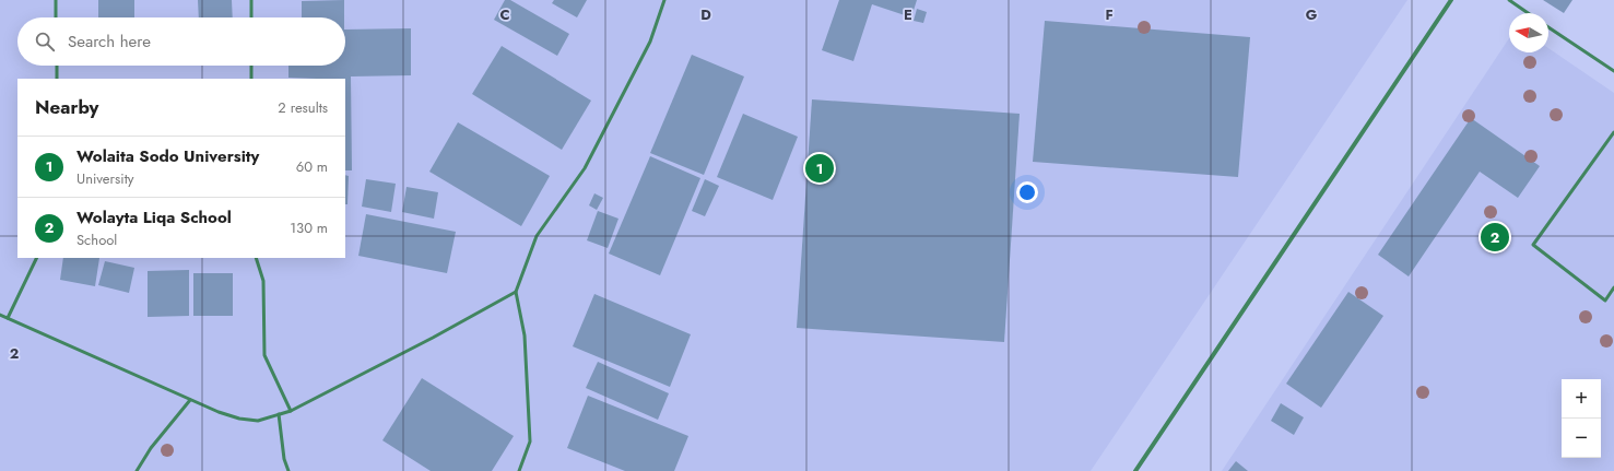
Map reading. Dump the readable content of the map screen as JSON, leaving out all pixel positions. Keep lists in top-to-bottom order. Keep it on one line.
{"north":"left","page":{"search":"Search here","heading":["Nearby","2 results"],"list":[{"mark":"1","name":"Wolaita Sodo University","note":"University","value":"60 m"},{"mark":"2","name":"Wolayta Liqa School","note":"School","value":"130 m"}],"pins":["1","2"],"map_buttons":["+","−"]},"grid":{"columns":["C","D","E","F","G"],"rows":["2"]}}
